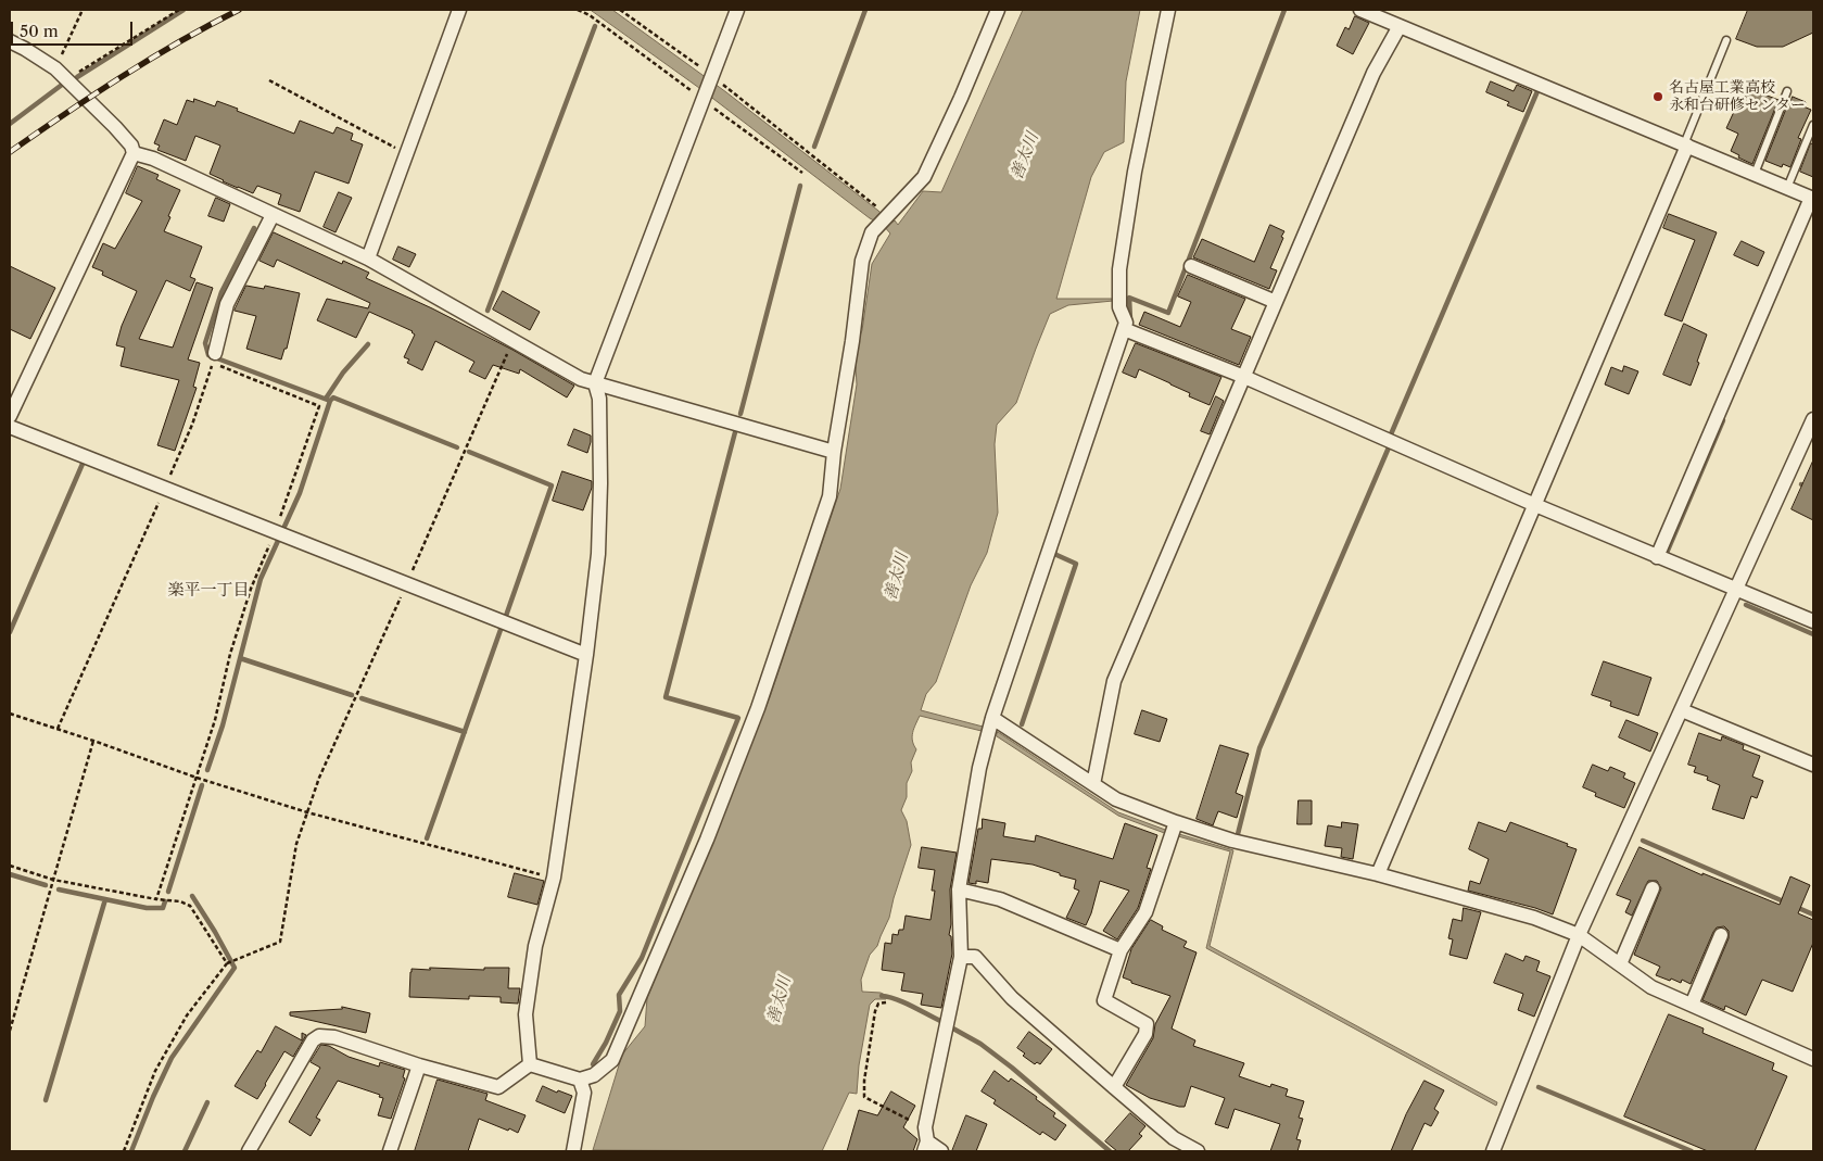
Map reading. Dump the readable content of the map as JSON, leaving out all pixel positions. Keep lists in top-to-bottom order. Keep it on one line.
{"districts":["楽平一丁目"],"water":["善太川"],"places":["名古屋工業高校 永和台研修センター"],"scale_bar":"50 m"}
